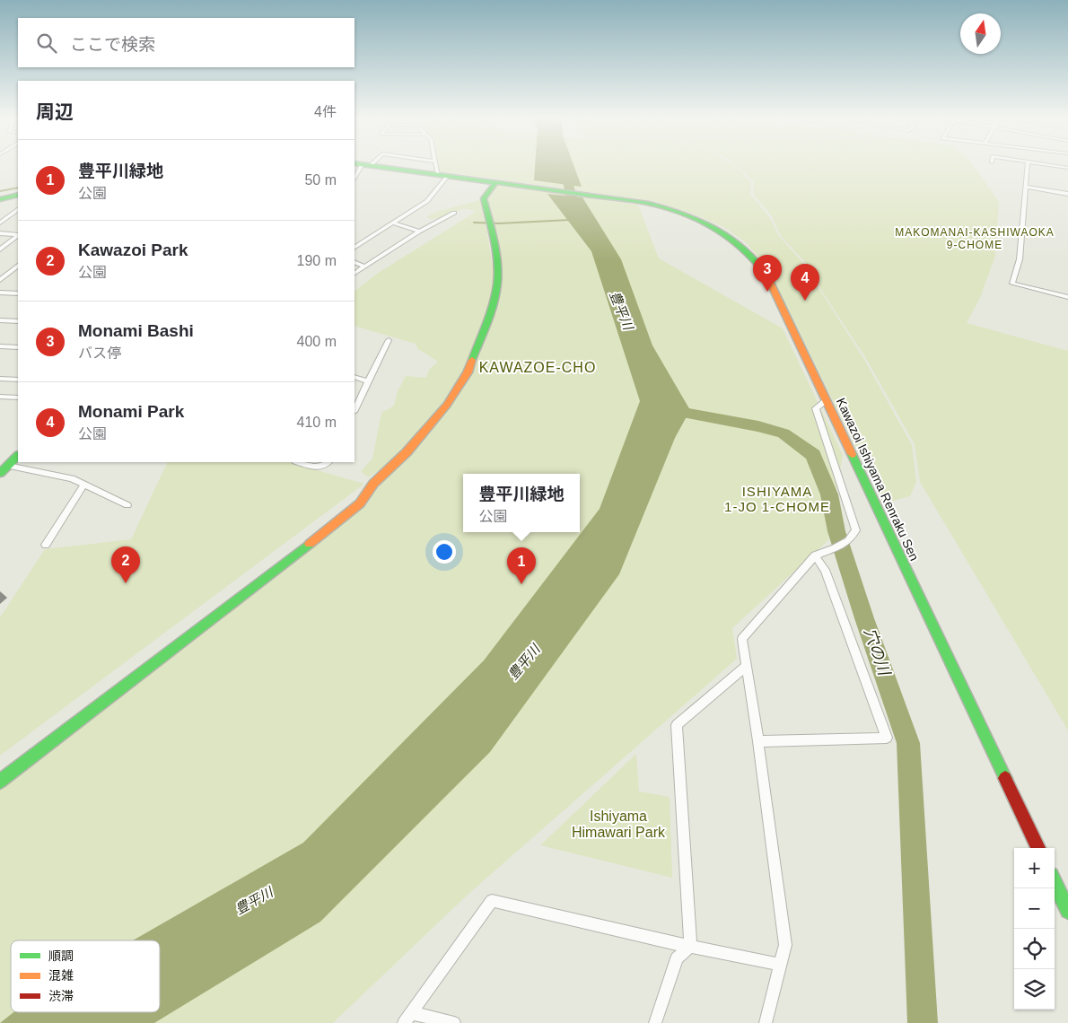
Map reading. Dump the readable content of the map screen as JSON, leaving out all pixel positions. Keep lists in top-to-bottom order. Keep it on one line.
{"streets":{"main road":["Kawazoi Ishiyama Renraku Sen"]},"districts":["MAKOMANAI-KASHIWAOKA 9-CHOME","KAWAZOE-CHO","ISHIYAMA 1-JO 1-CHOME"],"water":["豊平川","穴の川"],"parks":["Ishiyama Himawari Park"],"legend":["順調","混雑","渋滞"],"north":"top","page":{"search":"ここで検索","heading":["周辺","4件"],"list":[{"mark":"1","name":"豊平川緑地","note":"公園","value":"50 m"},{"mark":"2","name":"Kawazoi Park","note":"公園","value":"190 m"},{"mark":"3","name":"Monami Bashi","note":"バス停","value":"400 m"},{"mark":"4","name":"Monami Park","note":"公園","value":"410 m"}],"pins":["3","4","2","1"],"popup":["豊平川緑地","公園"],"map_buttons":["+","−"]}}
